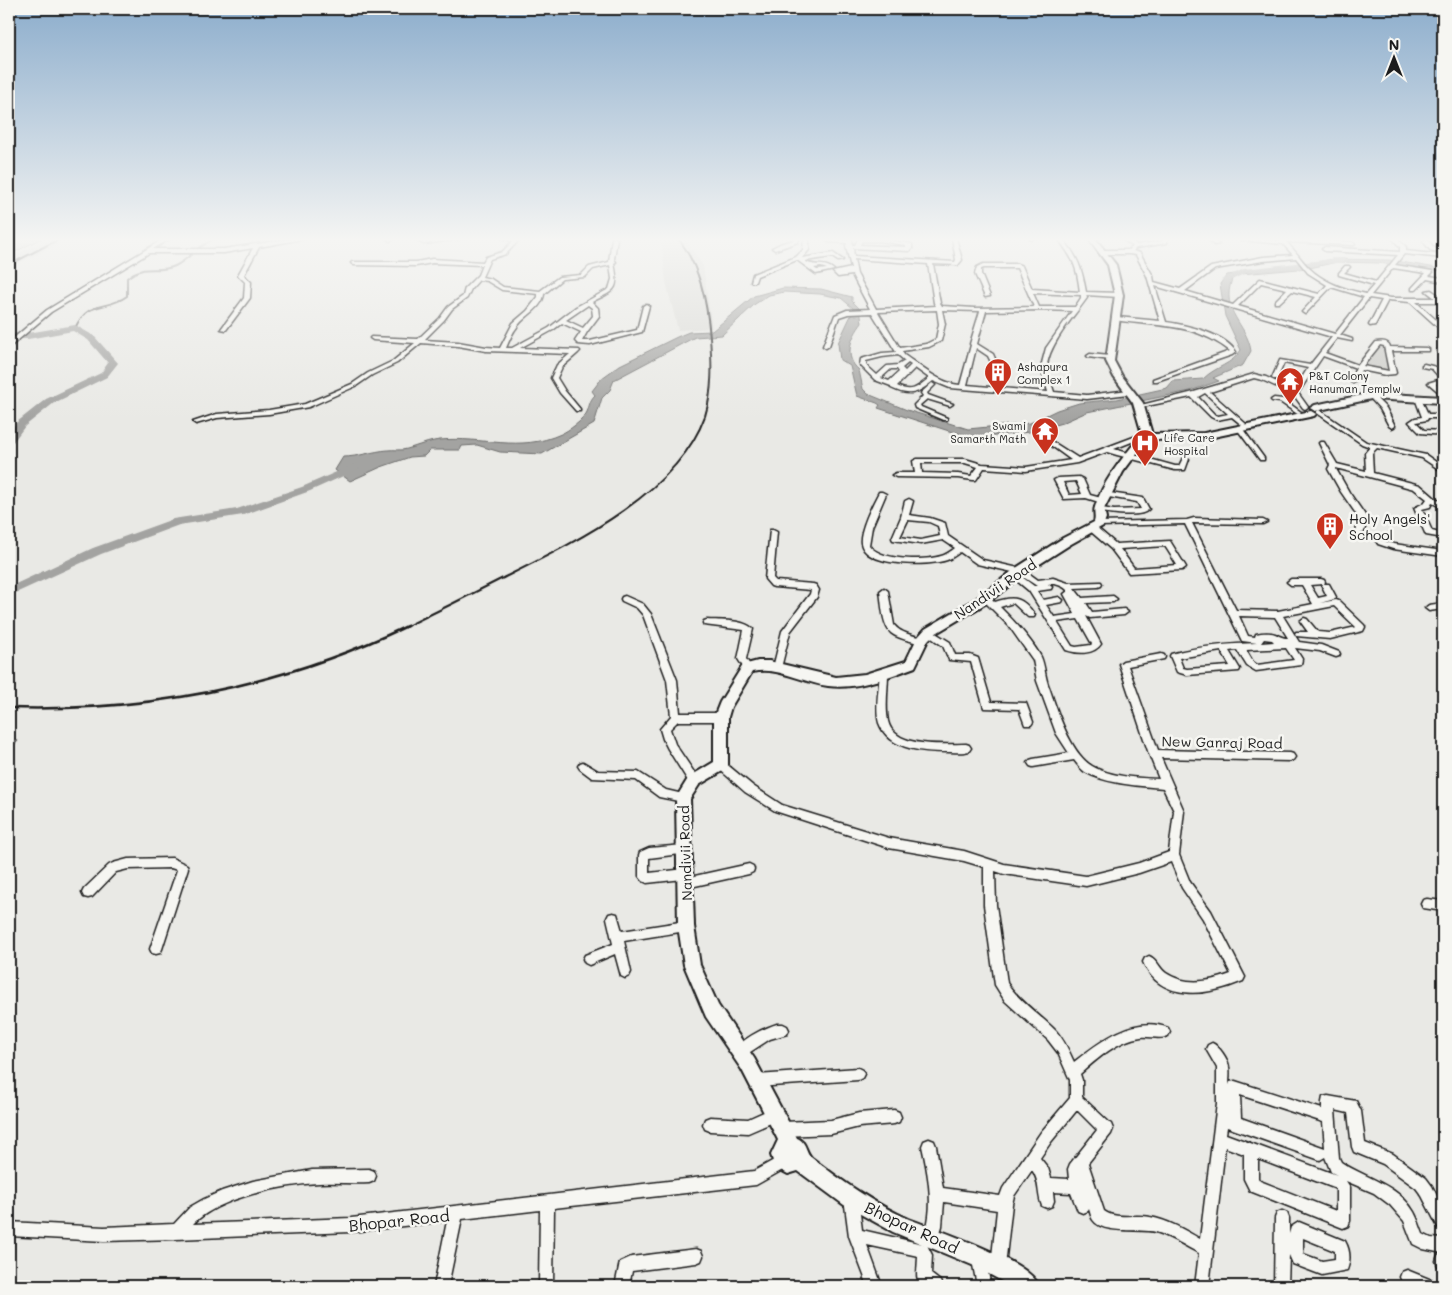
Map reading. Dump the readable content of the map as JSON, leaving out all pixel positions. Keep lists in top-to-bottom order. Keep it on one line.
{"streets":{"street":["Nandivii Road","New Ganraj Road","Bhopar Road"]},"crossings":[["Nandivii Road","Bhopar Road"]],"places":{"building":["Ashapura Complex 1","Holy Angels' School"],"temple":["P&T Colony Hanuman Templw","Swami Samarth Math"],"hospital":["Life Care Hospital"]},"north":"top"}
